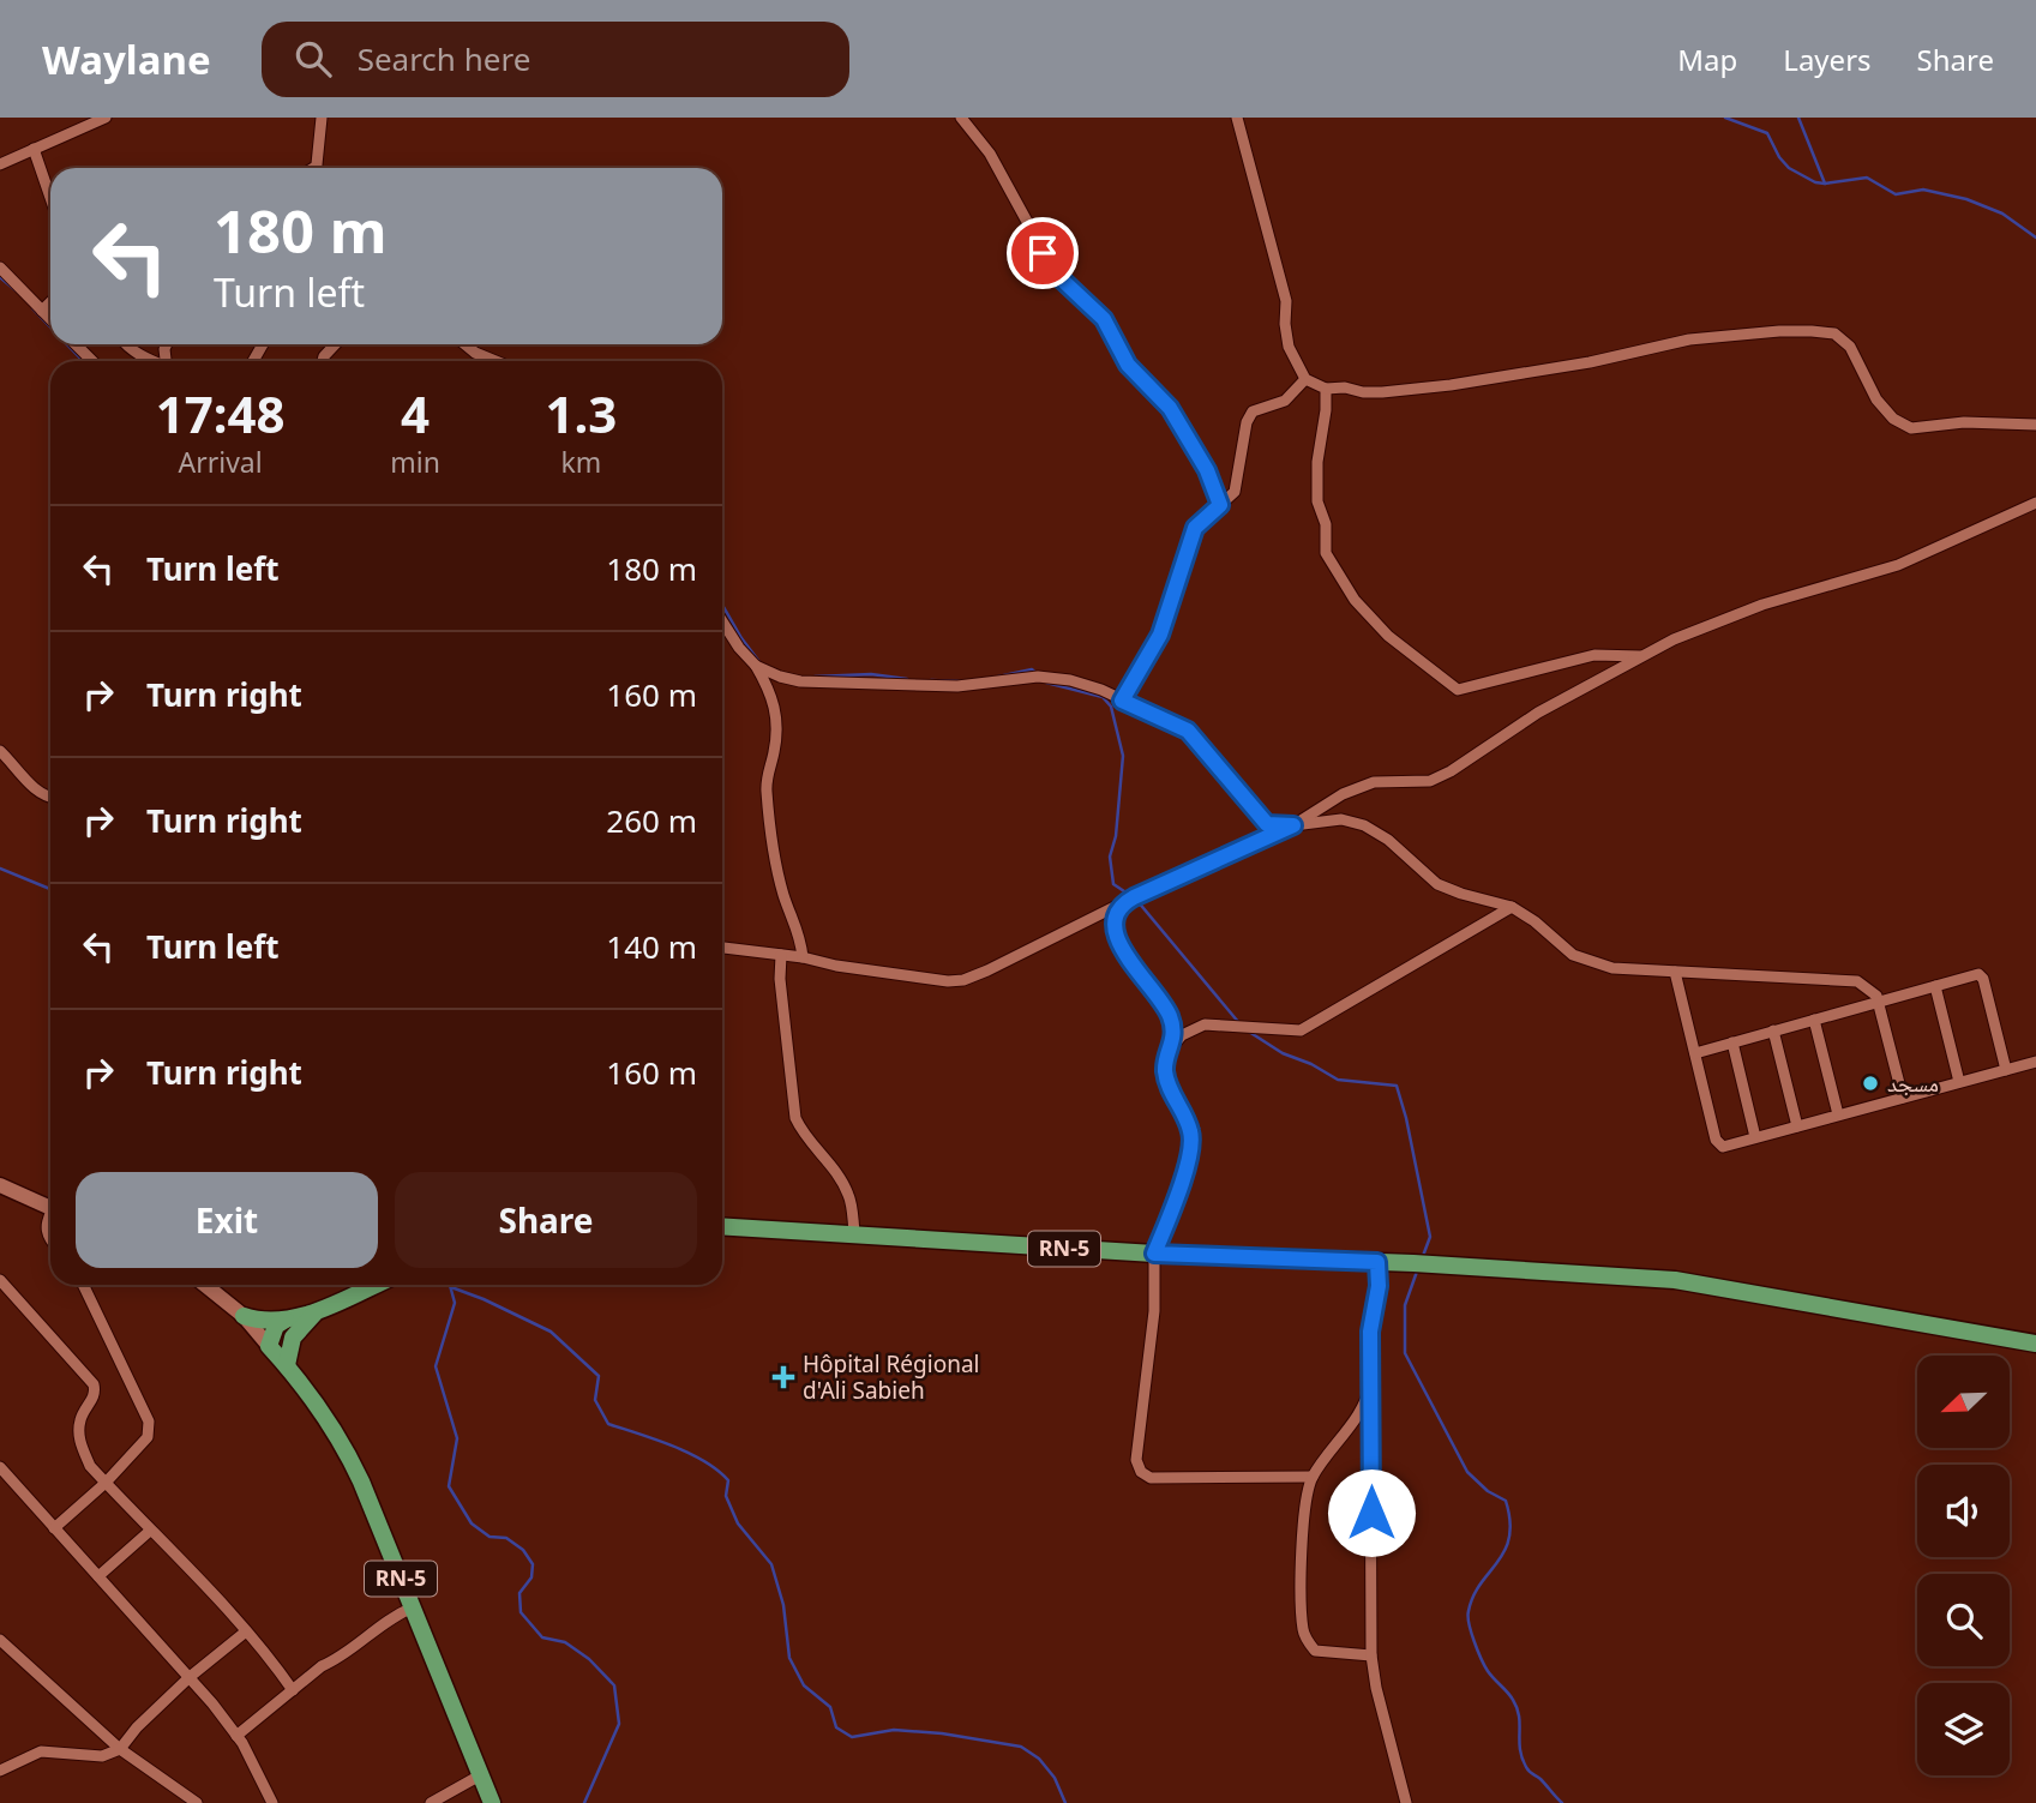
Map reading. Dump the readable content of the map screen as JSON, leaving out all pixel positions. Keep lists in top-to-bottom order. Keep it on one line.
{"streets":{"main road":["RN-5"]},"places":{"other":["مسجد"],"health":["Hôpital Régional d'Ali Sabieh"]},"north":"bottom left","page":{"header":"Waylane","search":"Search here","nav":["Map","Layers","Share"],"turn":["180 m","Turn left"],"eta":["17:48","Arrival","4","min","1.3","km"],"list":[{"name":"Turn left","value":"180 m"},{"name":"Turn right","value":"160 m"},{"name":"Turn right","value":"260 m"},{"name":"Turn left","value":"140 m"},{"name":"Turn right","value":"160 m"}],"buttons":["Exit","Share"]}}
